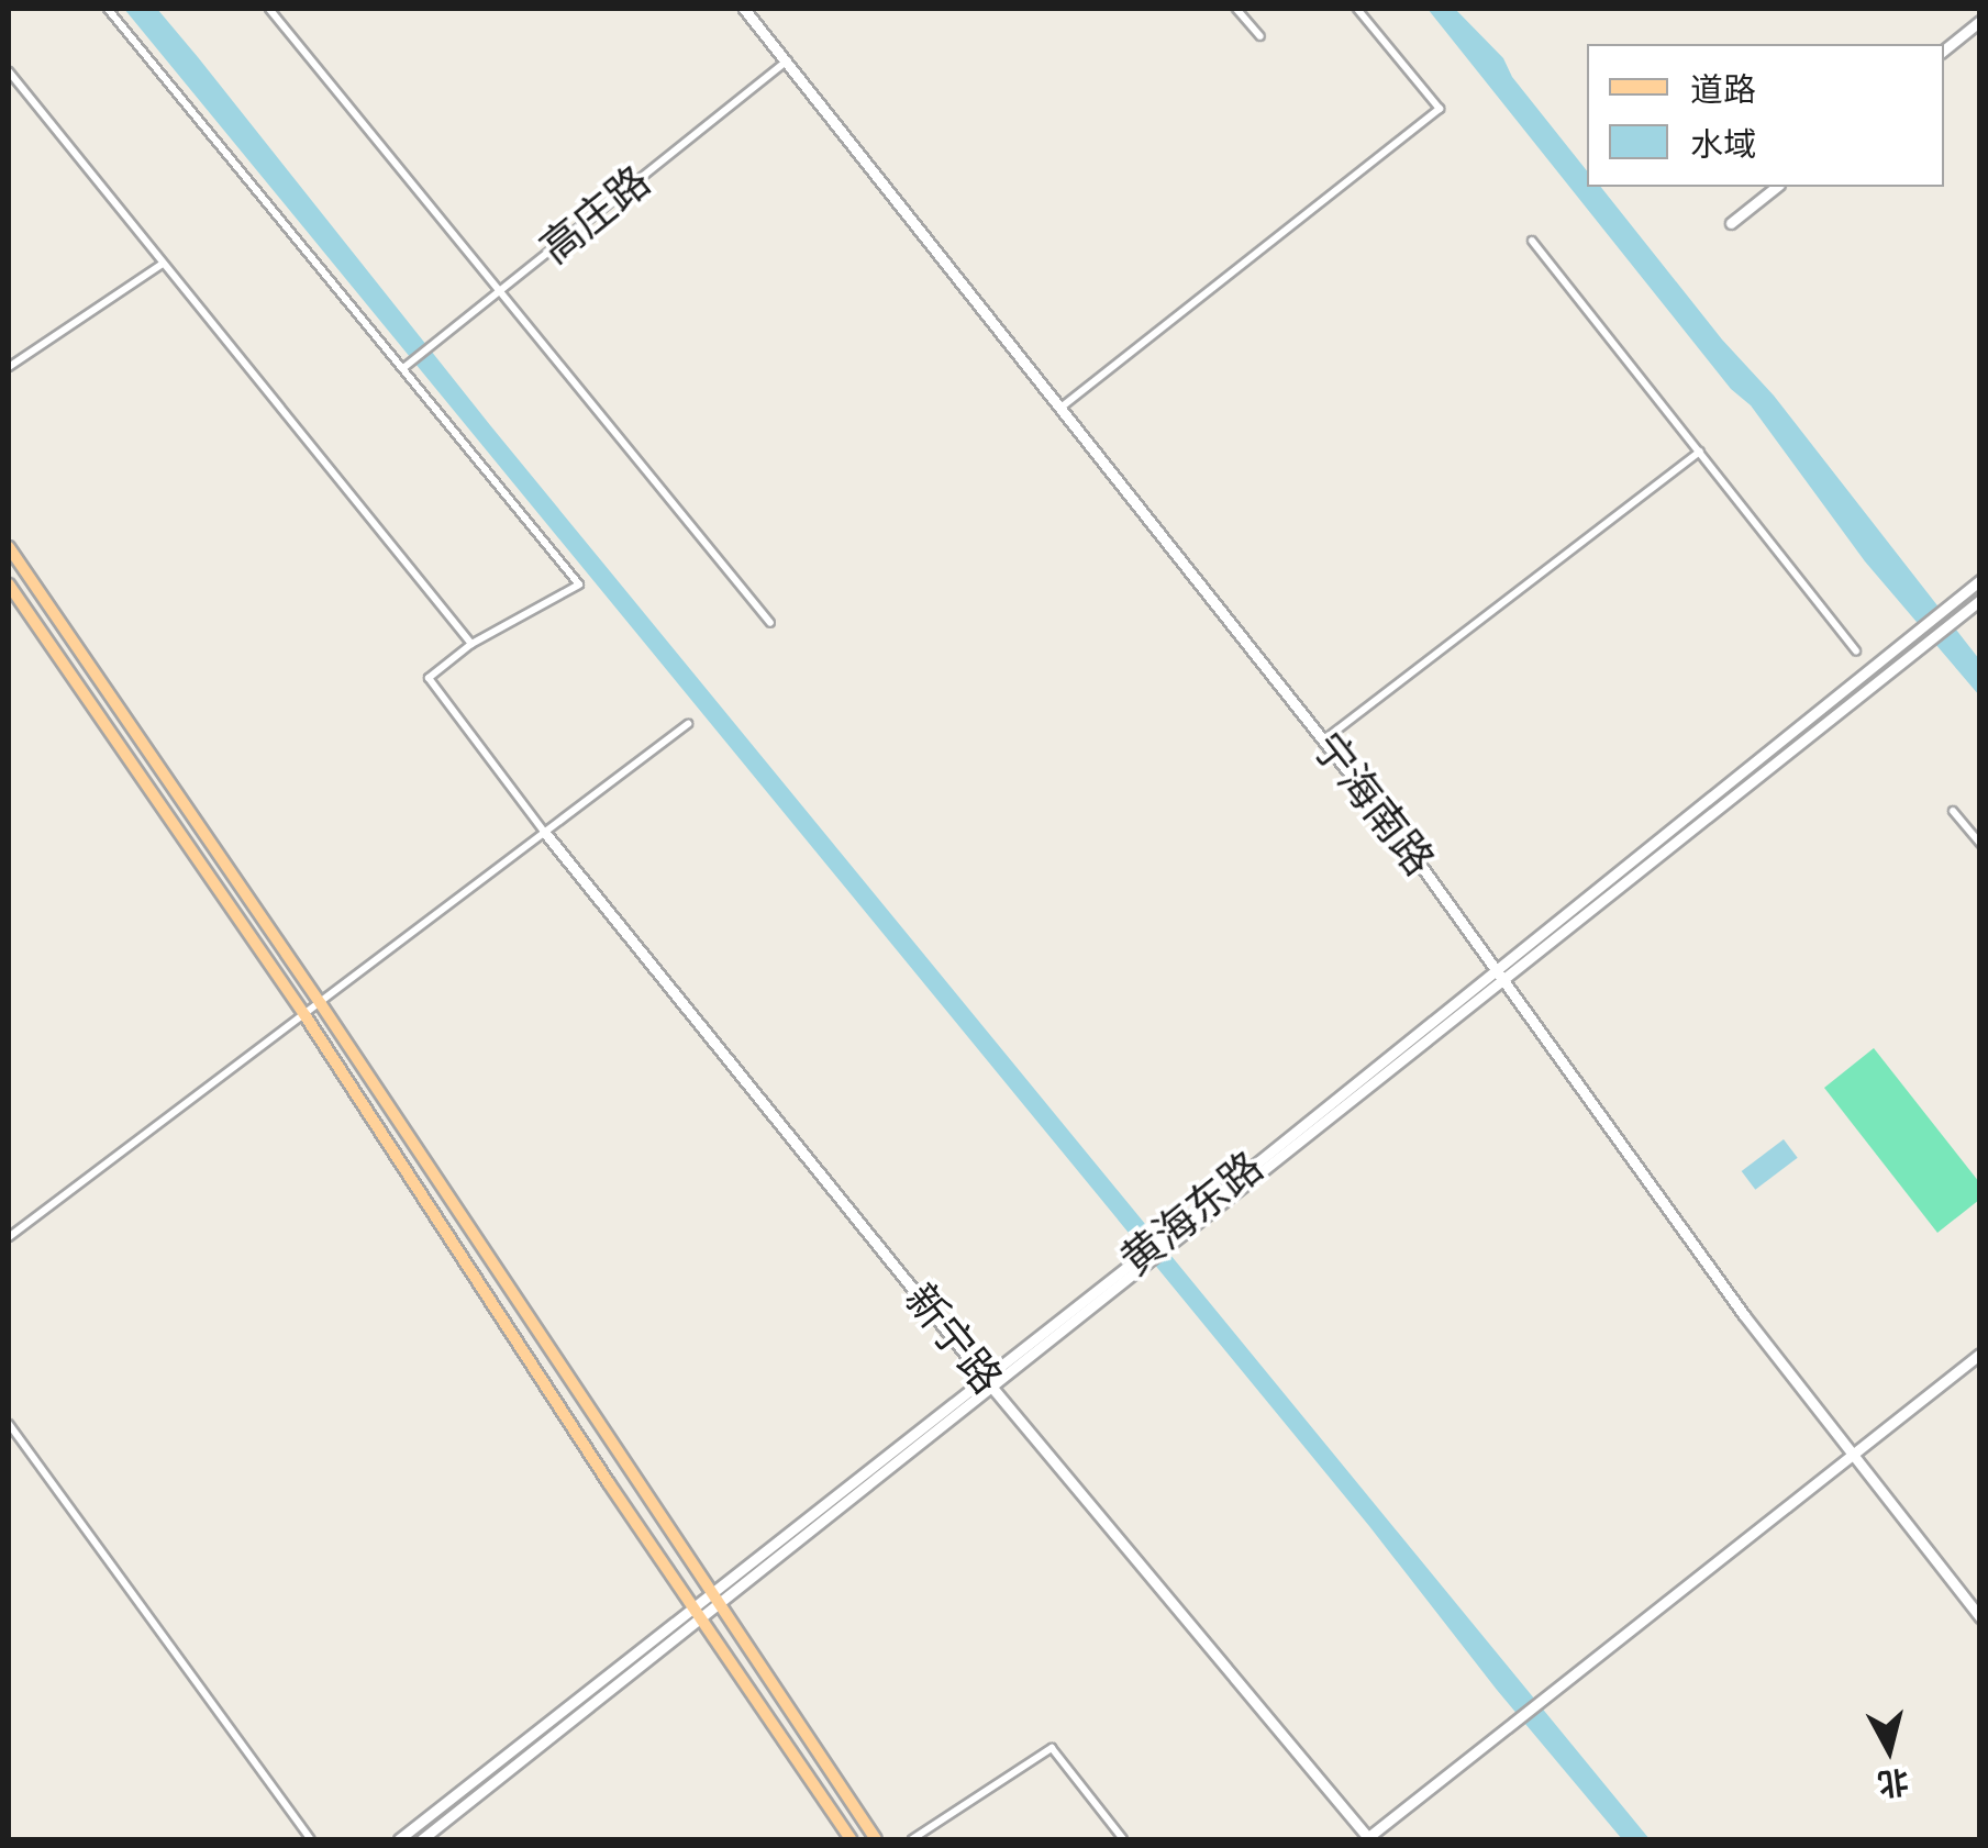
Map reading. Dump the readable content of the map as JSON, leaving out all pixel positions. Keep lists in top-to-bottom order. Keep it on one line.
{"streets":{"street":["高庄路","宁海南路","黄海东路","新宁路"]},"crossings":[["高庄路","宁海南路"],["宁海南路","黄海东路"],["黄海东路","新宁路"]],"legend":["道路","水域"],"north":"bottom"}
